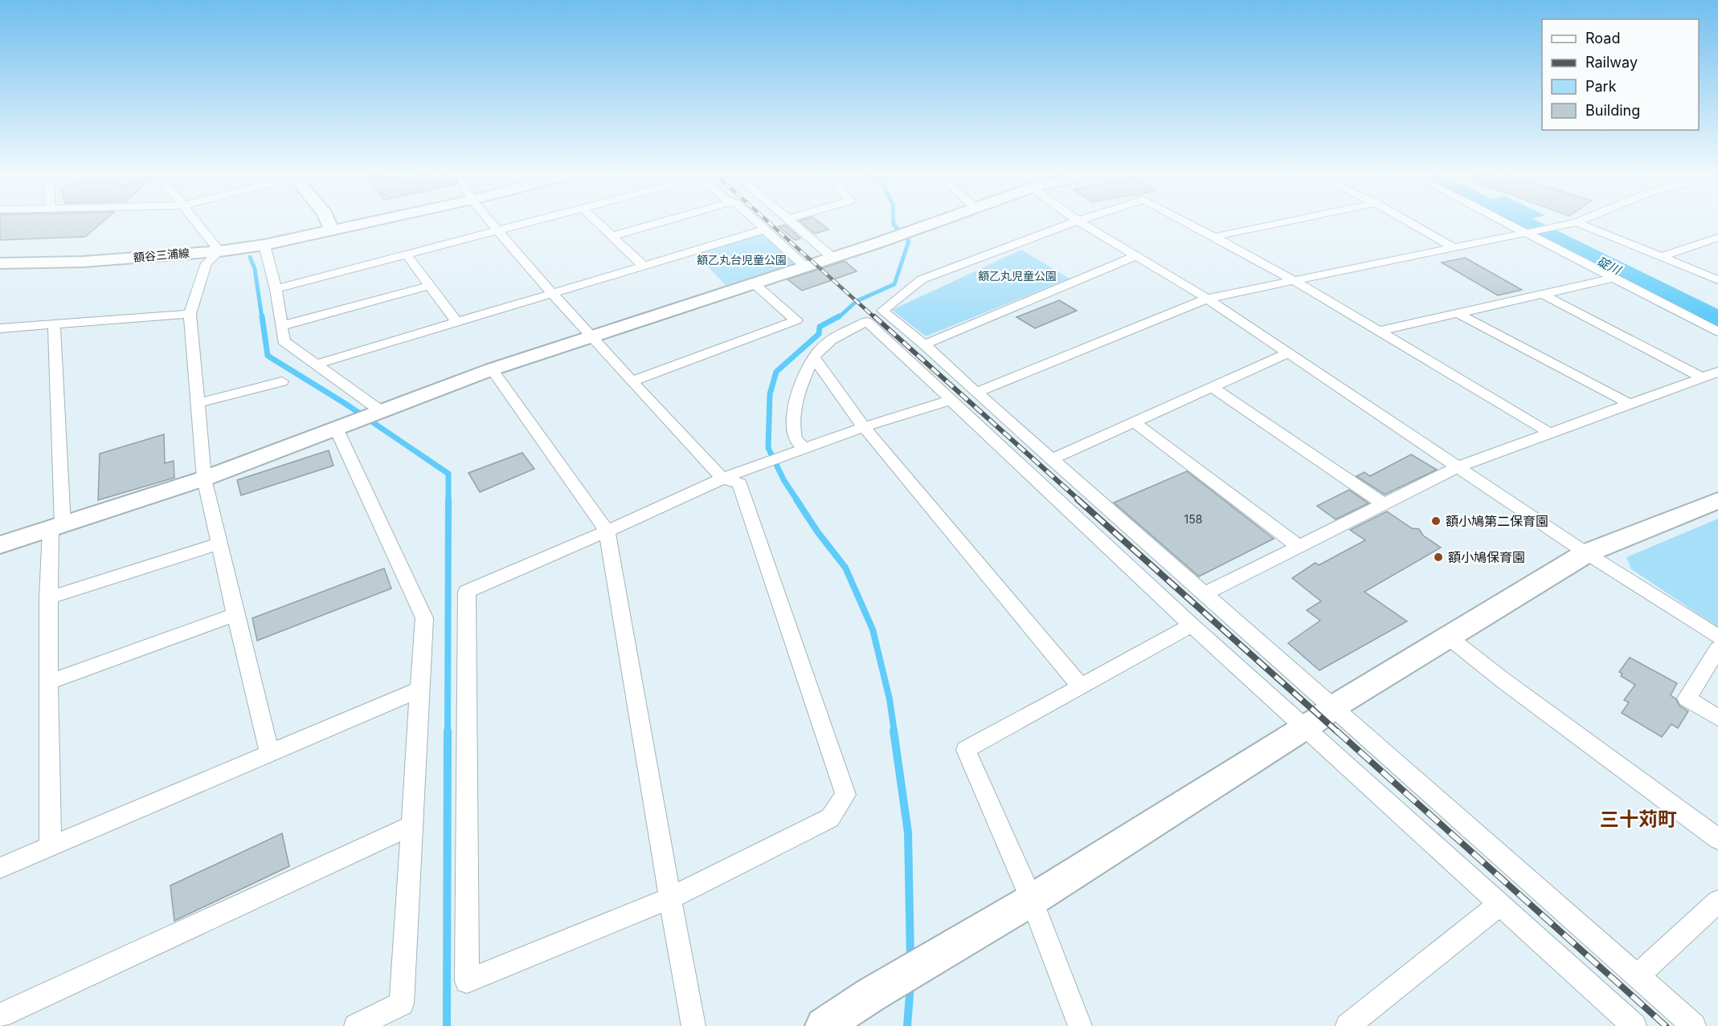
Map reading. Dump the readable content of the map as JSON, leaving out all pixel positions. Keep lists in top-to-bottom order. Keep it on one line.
{"streets":{"street":["額谷三浦線"]},"districts":["三十苅町"],"water":["碇川"],"parks":["額乙丸台児童公園","額乙丸児童公園"],"places":["額小鳩第二保育園","額小鳩保育園"],"house_numbers":["158"],"legend":["Road","Railway","Park","Building"]}
